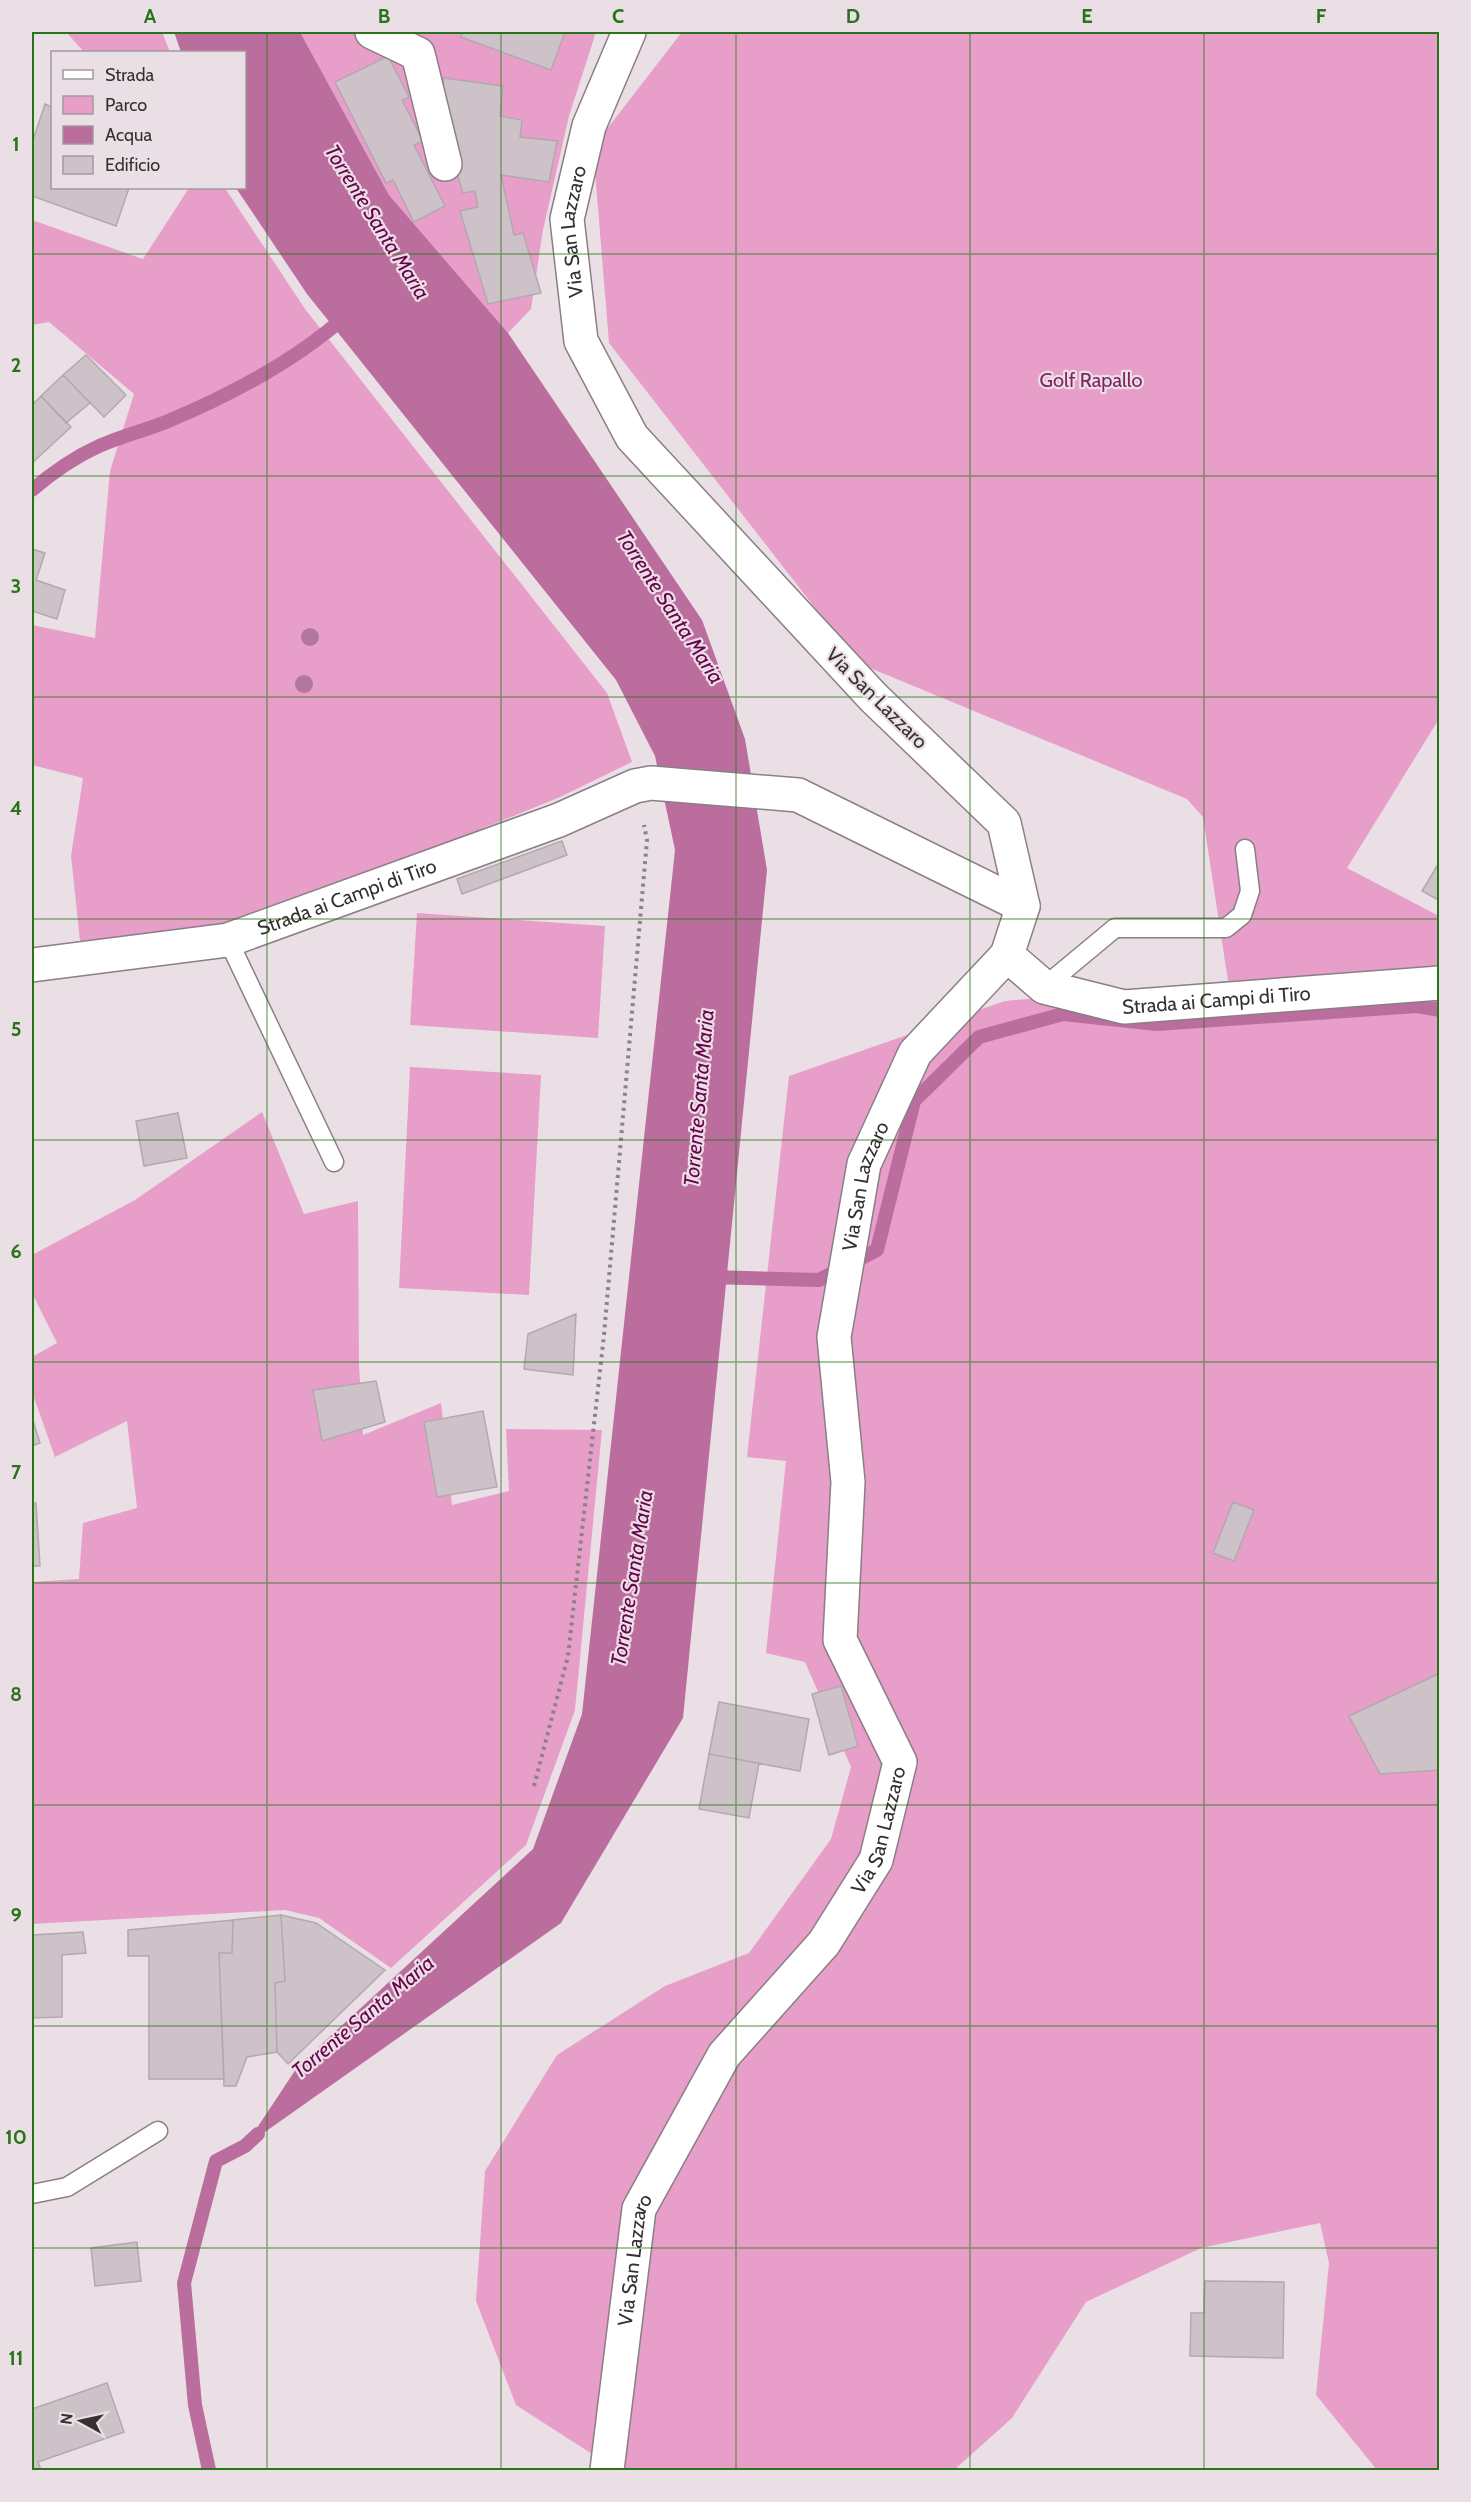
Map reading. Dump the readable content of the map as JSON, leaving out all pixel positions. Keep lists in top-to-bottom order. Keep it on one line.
{"streets":{"street":["Via San Lazzaro","Strada ai Campi di Tiro"]},"crossings":[["Via San Lazzaro","Strada ai Campi di Tiro"]],"water":["Torrente Santa Maria"],"parks":["Golf Rapallo"],"legend":["Strada","Parco","Acqua","Edificio"],"north":"left","grid":{"columns":["A","B","C","D","E","F"],"rows":["1","2","3","4","5","6","7","8","9","10","11"]}}
